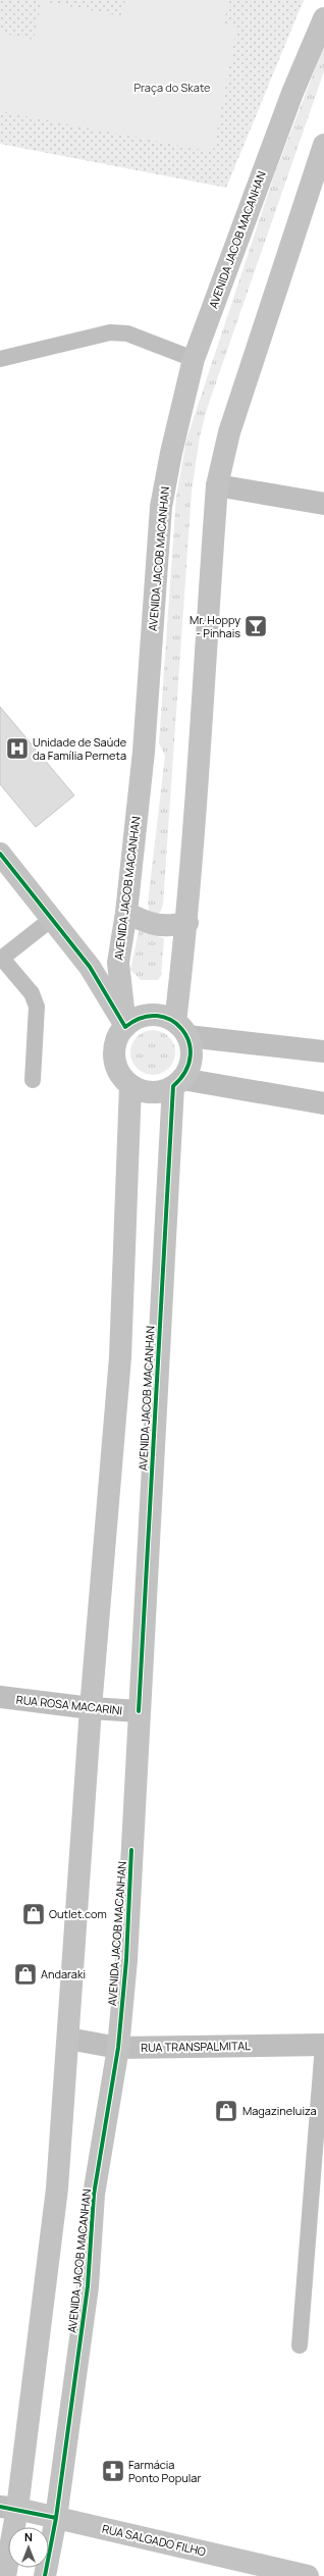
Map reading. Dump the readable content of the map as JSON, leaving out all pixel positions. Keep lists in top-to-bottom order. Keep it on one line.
{"streets":{"main road":["AVENIDA JACOB MACANHAN","RUA SALGADO FILHO"],"street":["RUA ROSA MACARINI","RUA TRANSPALMITAL"]},"crossings":[["AVENIDA JACOB MACANHAN","RUA ROSA MACARINI"],["AVENIDA JACOB MACANHAN","RUA TRANSPALMITAL"],["AVENIDA JACOB MACANHAN","RUA SALGADO FILHO"]],"parks":["Praça do Skate"],"places":{"bar":["Mr. Hoppy - Pinhais"],"hospital":["Unidade de Saúde da Família Perneta"],"shop":["Outlet.com","Andaraki","Magazineluiza"],"pharmacy":["Farmácia Ponto Popular"]},"north":"top"}
